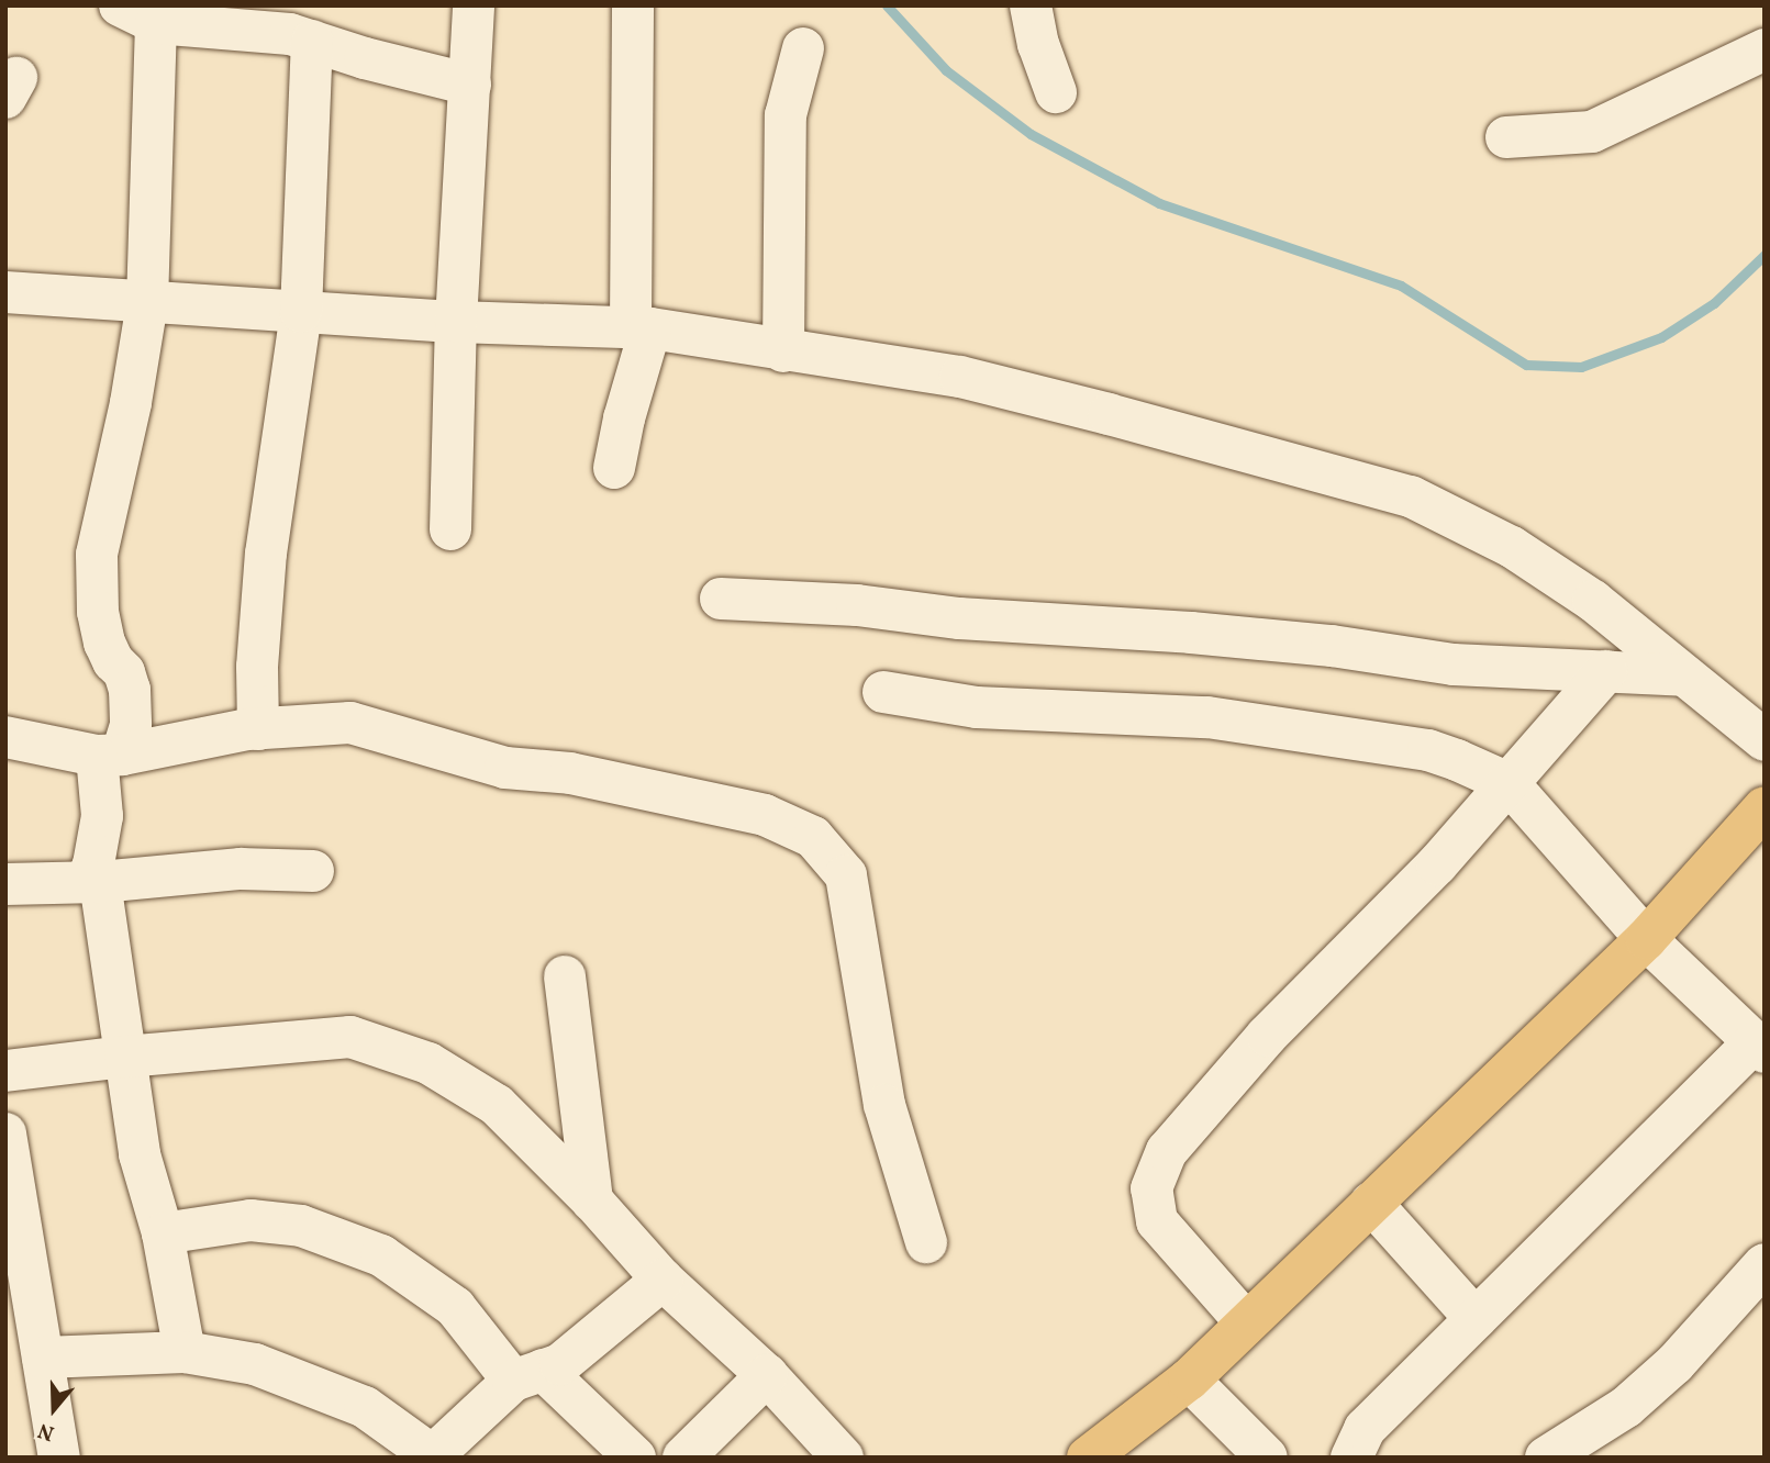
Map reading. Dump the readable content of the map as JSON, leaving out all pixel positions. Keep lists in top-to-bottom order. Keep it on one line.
{"north":"bottom"}
